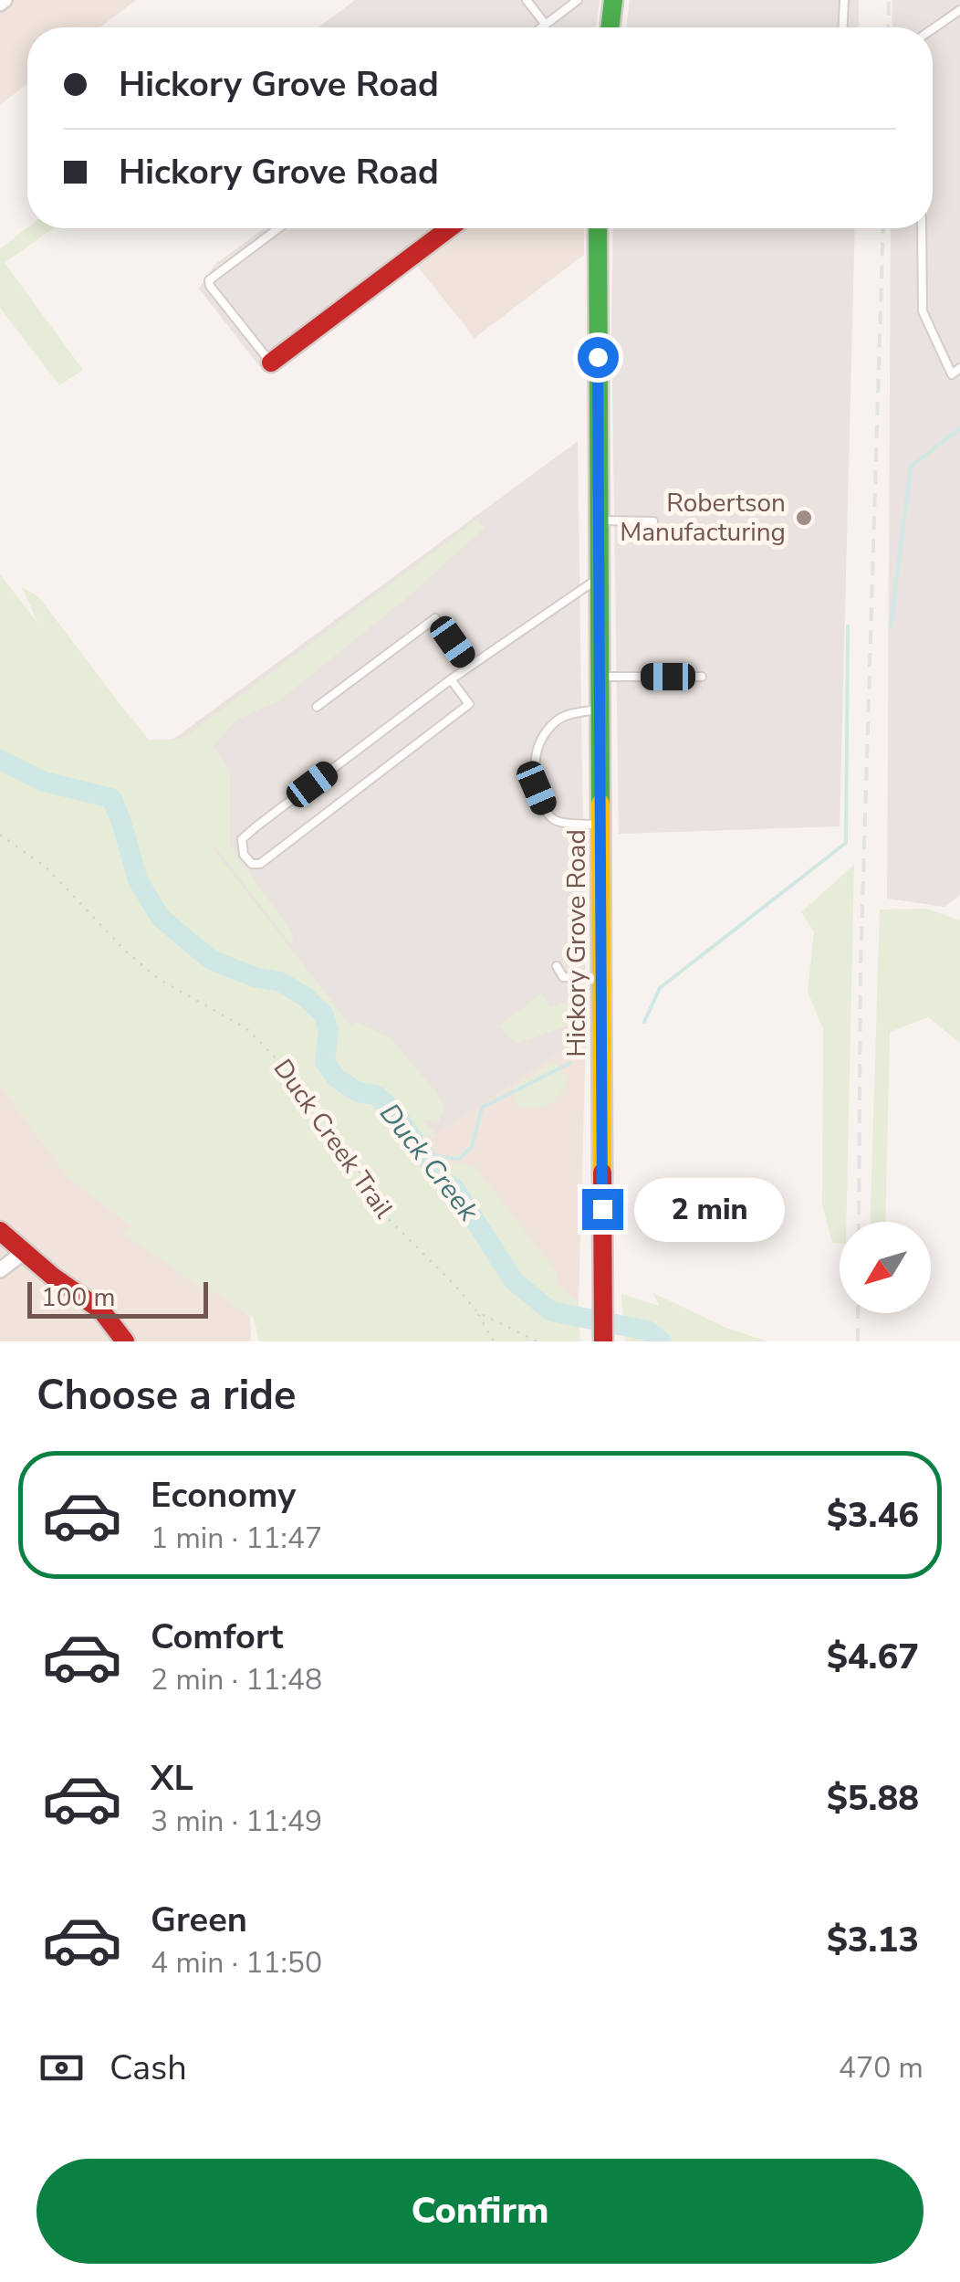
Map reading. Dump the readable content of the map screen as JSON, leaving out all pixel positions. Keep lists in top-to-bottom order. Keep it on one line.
{"streets":{"main road":["Hickory Grove Road"],"path":["Duck Creek Trail"]},"water":["Duck Creek"],"places":["Robertson Manufacturing"],"scale_bar":"100 m","north":"bottom left","page":{"banner":["Hickory Grove Road","Hickory Grove Road"],"bubble":"2 min","scale":"100 m","heading":"Choose a ride","list":[{"name":"Economy","note":"1 min · 11:47","value":"$3.46"},{"name":"Comfort","note":"2 min · 11:48","value":"$4.67"},{"name":"XL","note":"3 min · 11:49","value":"$5.88"},{"name":"Green","note":"4 min · 11:50","value":"$3.13"}],"pay":["Cash","470 m"],"buttons":"Confirm"}}
